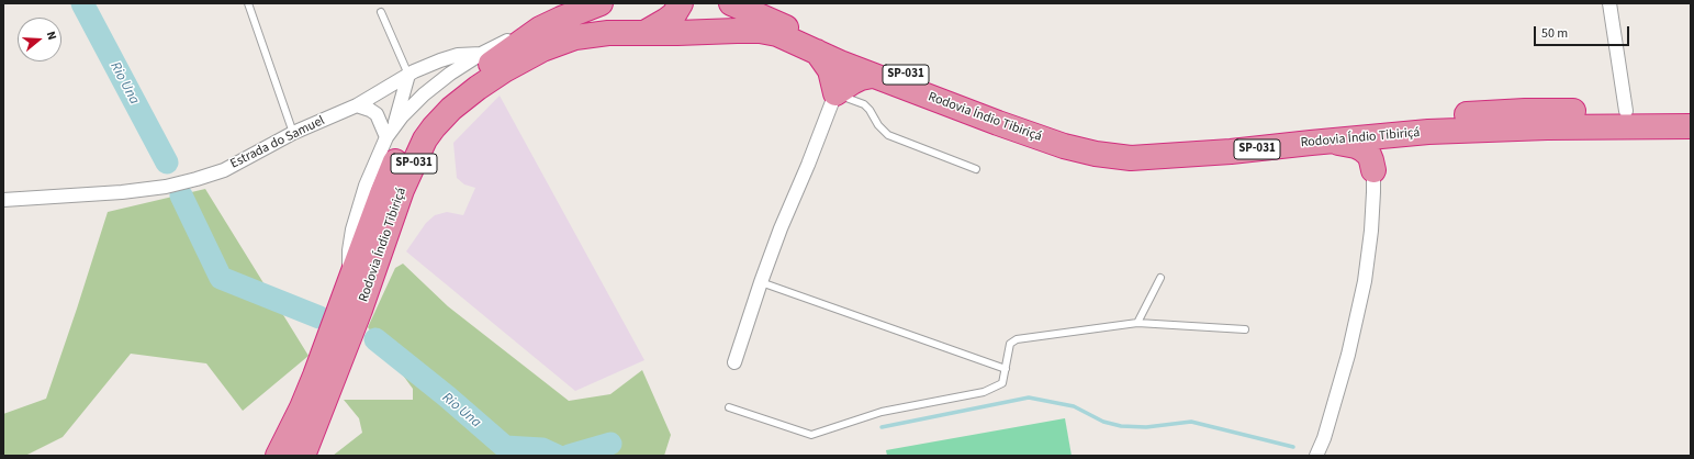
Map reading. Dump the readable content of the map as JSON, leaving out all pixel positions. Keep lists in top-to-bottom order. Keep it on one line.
{"streets":{"highway":["SP-031","Rodovia Índio Tibiriçá"],"street":["Estrada do Samuel"]},"water":["Rio Una"],"scale_bar":"50 m","north":"right"}
